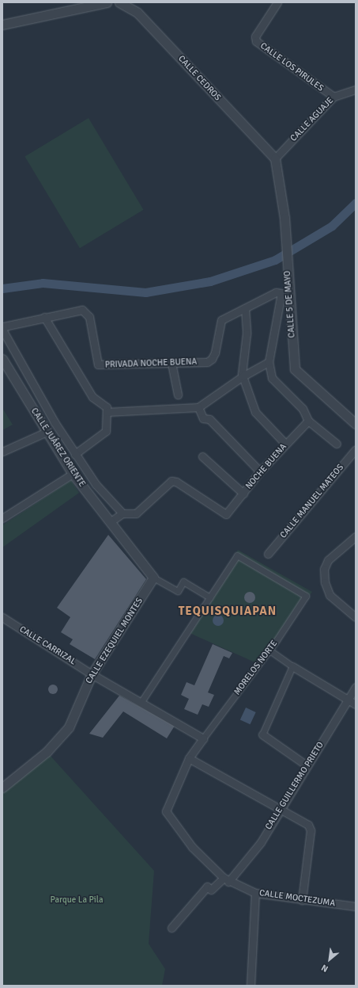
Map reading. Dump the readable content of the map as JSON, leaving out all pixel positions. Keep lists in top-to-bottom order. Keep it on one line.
{"streets":{"street":["CALLE LOS PIRULES","CALLE CEDROS","CALLE AGUAJE","CALLE 5 DE MAYO","PRIVADA NOCHE BUENA","CALLE JUÁREZ ORIENTE","NOCHE BUENA","CALLE MANUEL MATEOS","CALLE EZEQUIEL MONTES","CALLE CARRIZAL","MORELOS NORTE","CALLE GUILLERMO PRIETO","CALLE MOCTEZUMA"]},"crossings":[["CALLE LOS PIRULES","CALLE AGUAJE"],["CALLE CEDROS","CALLE AGUAJE"],["CALLE CEDROS","CALLE 5 DE MAYO"],["CALLE AGUAJE","CALLE 5 DE MAYO"],["PRIVADA NOCHE BUENA","NOCHE BUENA"],["CALLE JUÁREZ ORIENTE","NOCHE BUENA"],["CALLE JUÁREZ ORIENTE","CALLE EZEQUIEL MONTES"],["CALLE EZEQUIEL MONTES","CALLE CARRIZAL"],["CALLE CARRIZAL","MORELOS NORTE"],["CALLE GUILLERMO PRIETO","CALLE MOCTEZUMA"]],"districts":["TEQUISQUIAPAN"],"parks":["Parque La Pila"],"north":"bottom left"}
